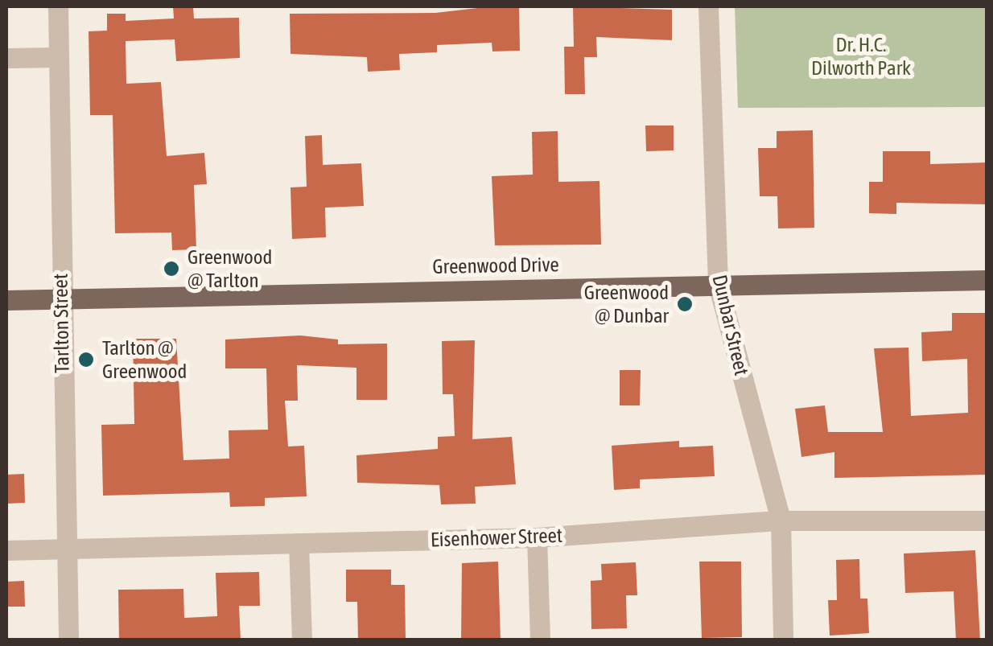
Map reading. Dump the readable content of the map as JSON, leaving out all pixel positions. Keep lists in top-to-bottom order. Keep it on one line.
{"streets":{"main road":["Greenwood Drive"],"street":["Tarlton Street","Dunbar Street","Eisenhower Street"]},"crossings":[["Greenwood Drive","Tarlton Street"],["Greenwood Drive","Dunbar Street"],["Tarlton Street","Eisenhower Street"],["Dunbar Street","Eisenhower Street"]],"parks":["Dr. H.C. Dilworth Park"],"places":["Greenwood @ Tarlton","Greenwood @ Dunbar","Tarlton @ Greenwood"]}
